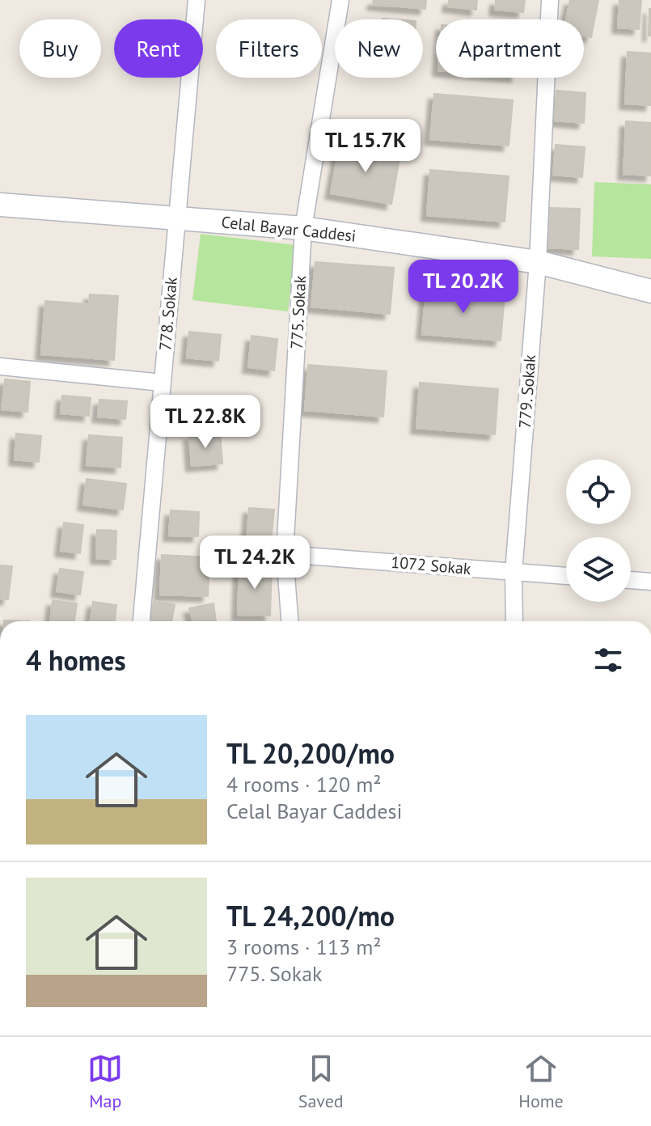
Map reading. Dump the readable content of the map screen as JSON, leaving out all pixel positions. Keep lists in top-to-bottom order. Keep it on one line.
{"streets":{"street":["Celal Bayar Caddesi","775. Sokak","778. Sokak","779. Sokak","1072 Sokak"]},"crossings":[["Celal Bayar Caddesi","775. Sokak"],["Celal Bayar Caddesi","778. Sokak"],["Celal Bayar Caddesi","779. Sokak"],["775. Sokak","1072 Sokak"],["779. Sokak","1072 Sokak"]],"page":{"chip":["Buy","Rent","Filters","New","Apartment"],"price":["TL 15.7K","TL 20.2K","TL 22.8K","TL 24.2K"],"heading":"4 homes","list":[{"name":"TL 20,200/mo","note":"4 rooms · 120 m² · Celal Bayar Caddesi"},{"name":"TL 24,200/mo","note":"3 rooms · 113 m² · 775. Sokak"}],"tabs":["Map","Saved","Home"]}}
